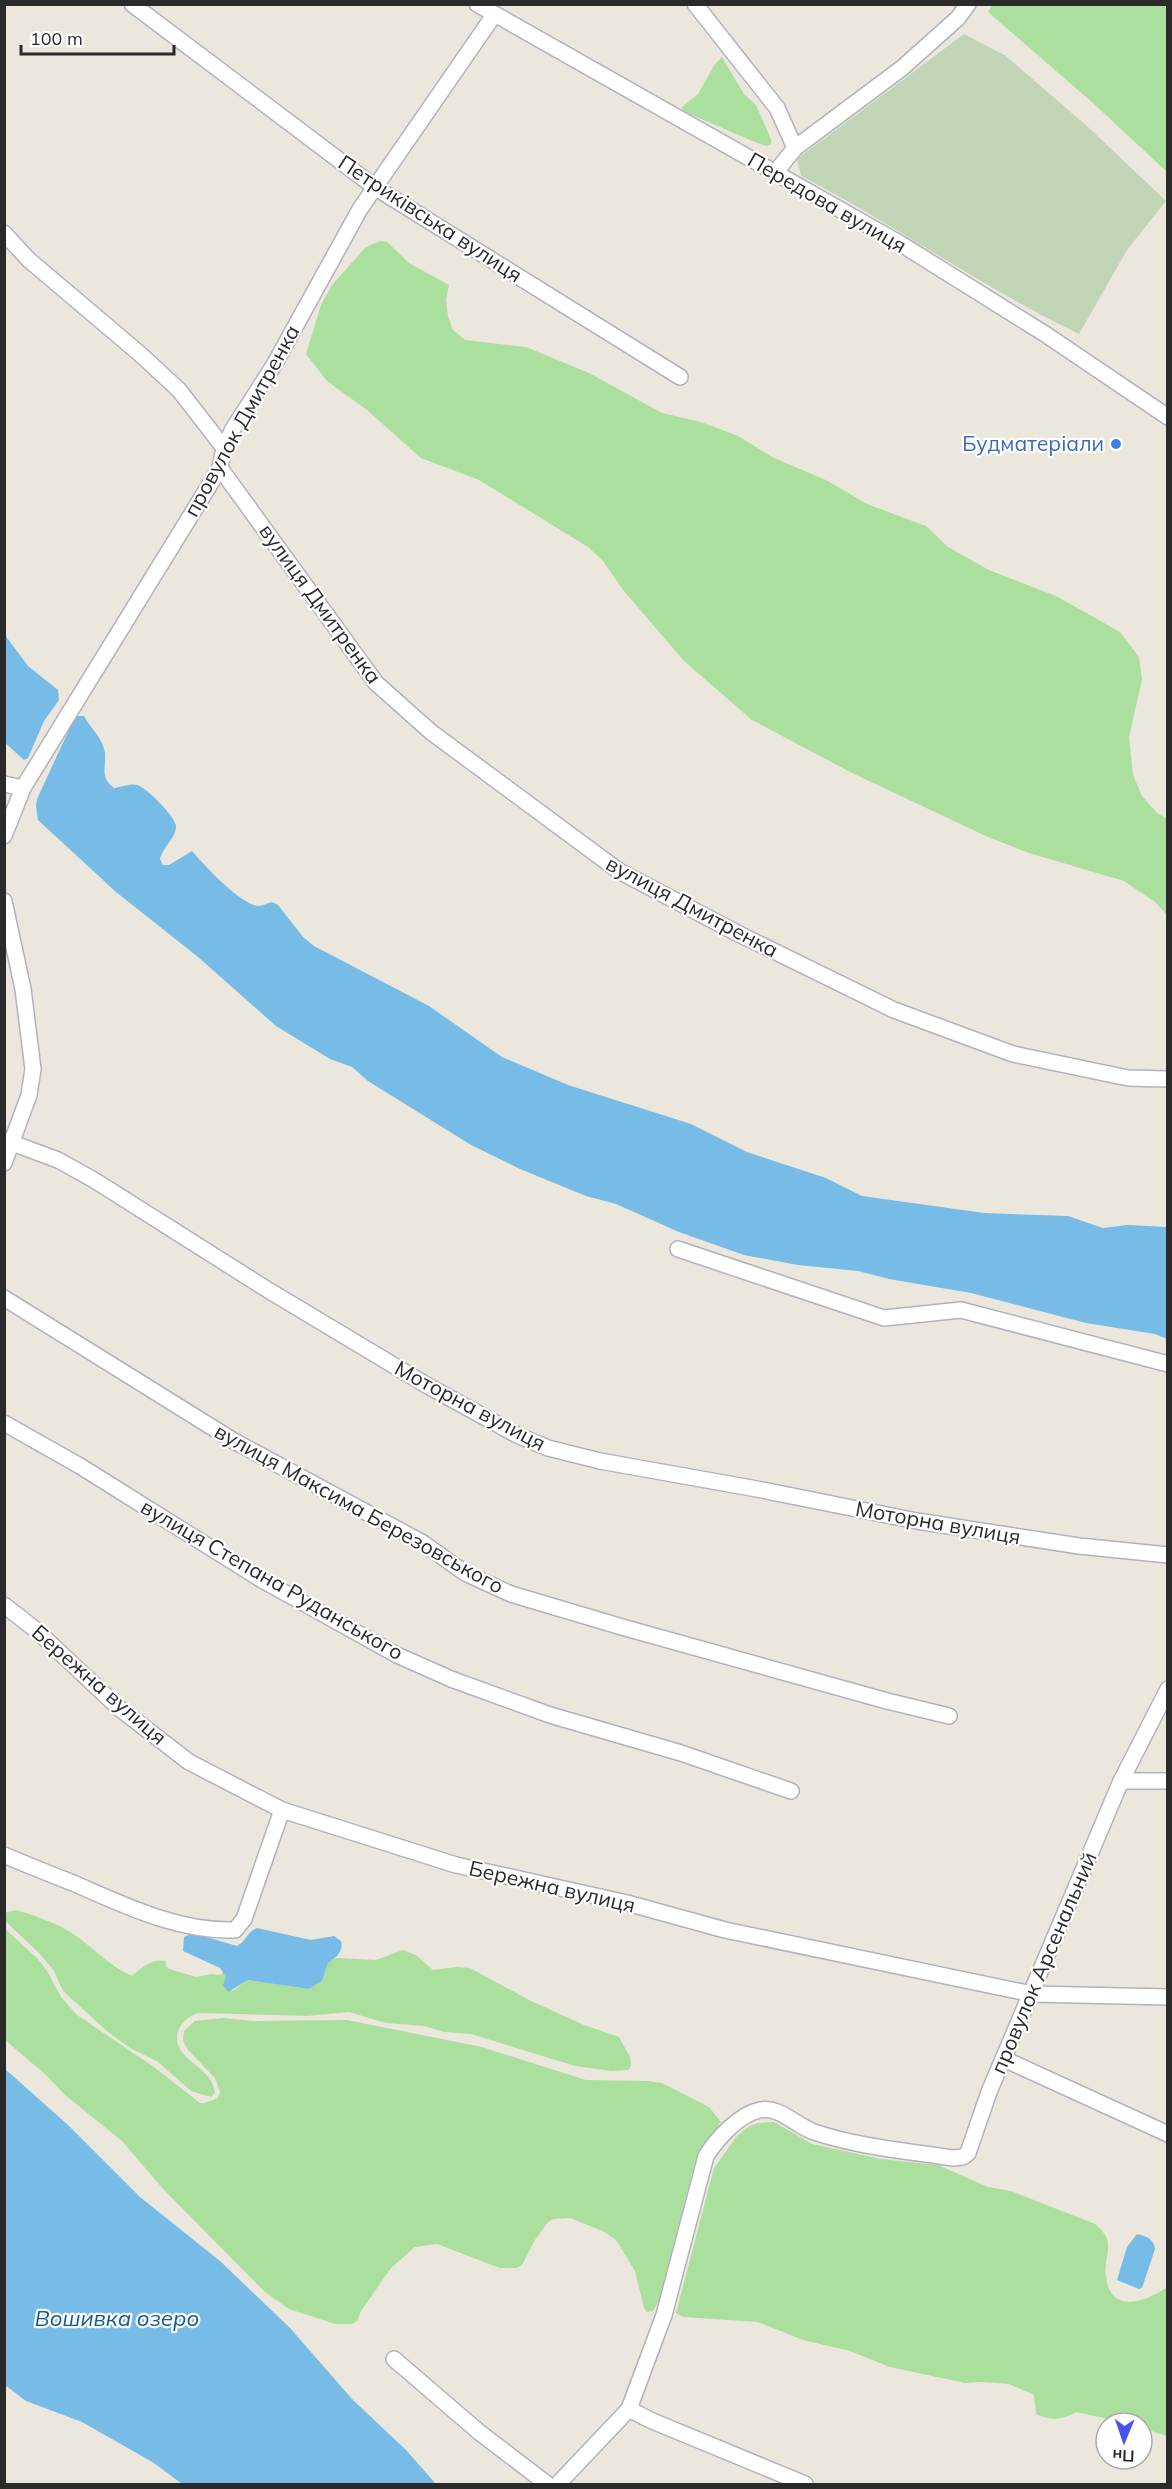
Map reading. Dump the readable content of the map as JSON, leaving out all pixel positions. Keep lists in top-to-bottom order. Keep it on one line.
{"streets":{"street":["Передова вулиця","Петриківська вулиця","провулок Дмитренка","вулиця Дмитренка","Моторна вулиця","вулиця Максима Березовського","вулиця Степана Руданського","Бережна вулиця","провулок Арсенальний"]},"crossings":[["Передова вулиця","провулок Дмитренка"],["Петриківська вулиця","провулок Дмитренка"],["провулок Дмитренка","вулиця Дмитренка"],["Бережна вулиця","провулок Арсенальний"]],"water":["Вошивка озеро"],"places":["Будматеріали"],"scale_bar":"100 m","north":"bottom"}
